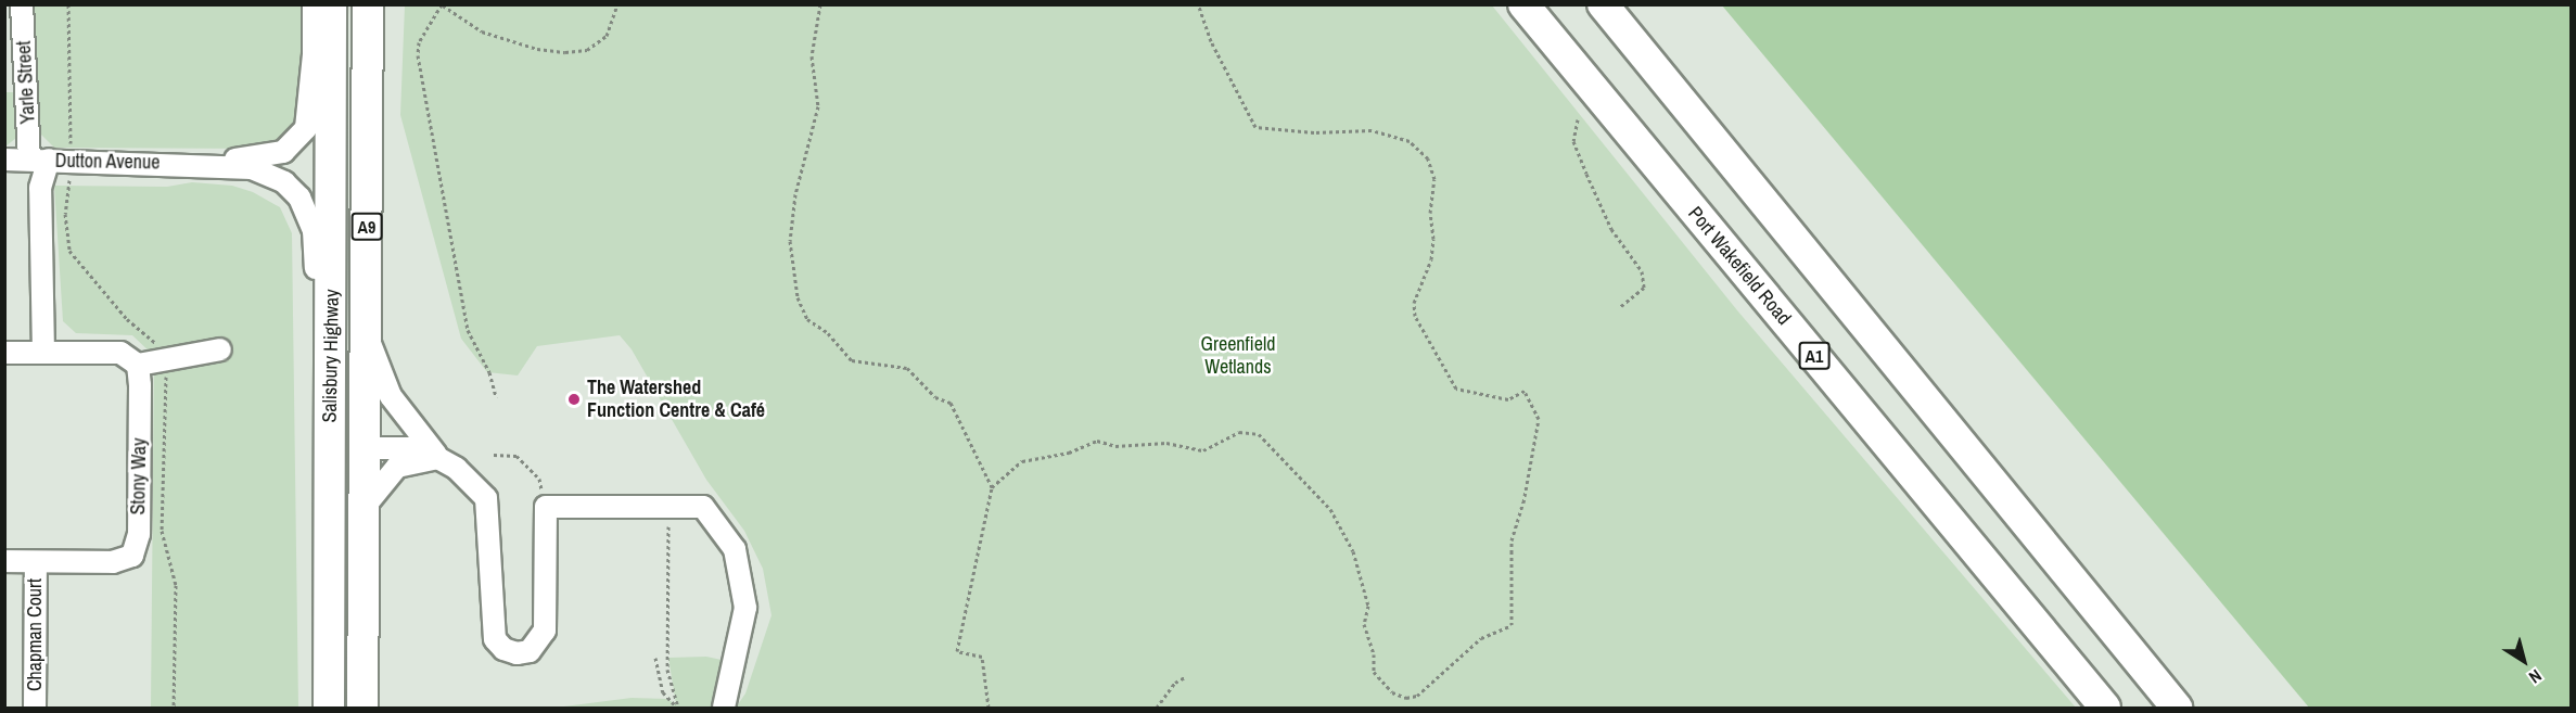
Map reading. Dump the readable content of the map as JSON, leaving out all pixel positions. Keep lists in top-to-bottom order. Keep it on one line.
{"streets":{"highway":["A9","Port Wakefield Road","Salisbury Highway","A1"],"street":["Yarle Street","Dutton Avenue","Stony Way","Chapman Court"]},"crossings":[["Yarle Street","Dutton Avenue"],["Dutton Avenue","Salisbury Highway"],["Stony Way","Chapman Court"]],"parks":["Greenfield Wetlands"],"places":["The Watershed Function Centre & Café"],"north":"bottom right"}
